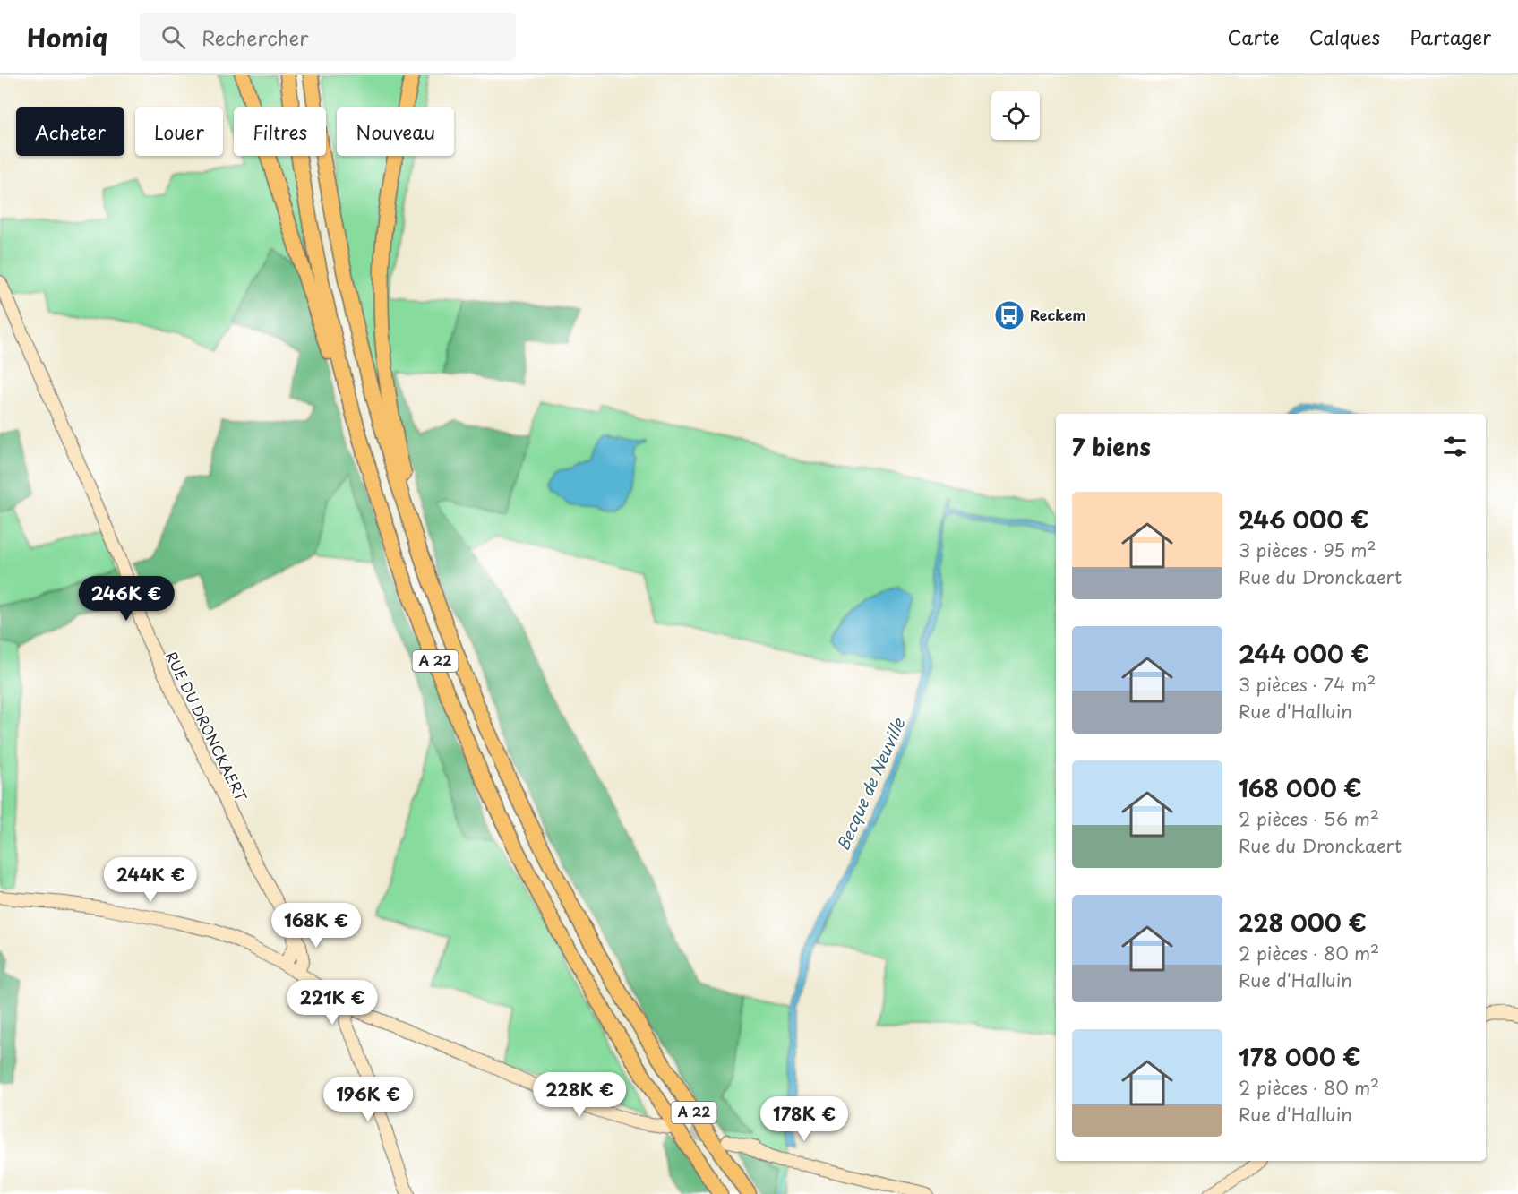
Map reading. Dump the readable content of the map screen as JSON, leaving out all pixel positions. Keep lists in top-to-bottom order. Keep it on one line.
{"streets":{"highway":["A 22"],"main road":["RUE DU DRONCKAERT"]},"water":["Becque de Neuville"],"places":{"bus stop":["Reckem"]},"page":{"header":"Homiq","search":"Rechercher","nav":["Carte","Calques","Partager"],"chip":["Acheter","Louer","Filtres","Nouveau"],"heading":"7 biens","list":[{"name":"246 000 €","note":"3 pièces · 95 m² · Rue du Dronckaert"},{"name":"244 000 €","note":"3 pièces · 74 m² · Rue d'Halluin"},{"name":"168 000 €","note":"2 pièces · 56 m² · Rue du Dronckaert"},{"name":"228 000 €","note":"2 pièces · 80 m² · Rue d'Halluin"},{"name":"178 000 €","note":"2 pièces · 80 m² · Rue d'Halluin"}],"price":["246K €","244K €","168K €","221K €","228K €","196K €","178K €"]}}
